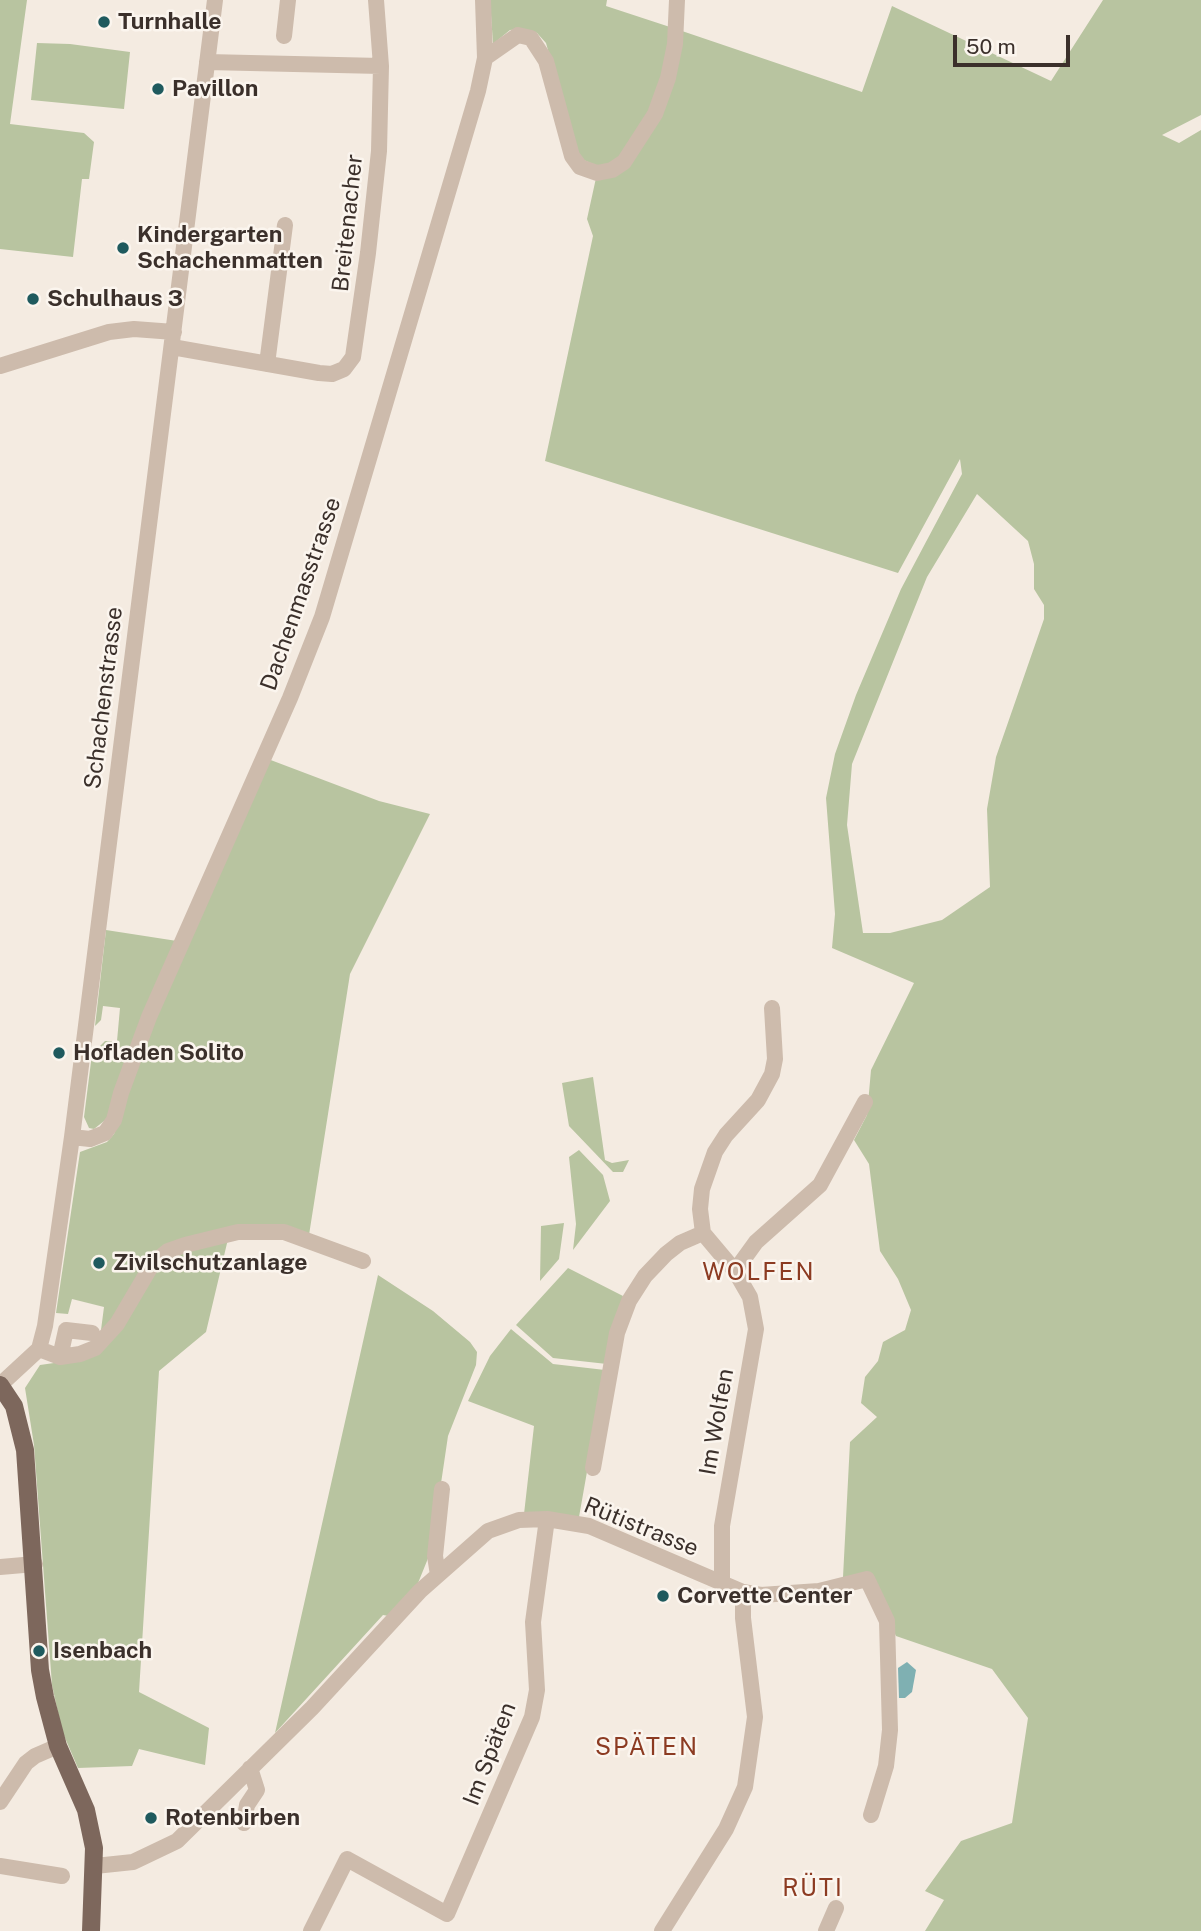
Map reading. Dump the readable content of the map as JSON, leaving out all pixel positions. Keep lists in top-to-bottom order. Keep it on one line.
{"streets":{"street":["Breitenacher","Dachenmasstrasse","Schachenstrasse","Im Wolfen","Rütistrasse","Im Späten"]},"crossings":[["Breitenacher","Schachenstrasse"],["Dachenmasstrasse","Schachenstrasse"],["Im Wolfen","Rütistrasse"],["Rütistrasse","Im Späten"]],"districts":["WOLFEN","SPÄTEN","RÜTI"],"places":["Turnhalle","Pavillon","Kindergarten Schachenmatten","Schulhaus 3","Hofladen Solito","Zivilschutzanlage","Corvette Center","Isenbach","Rotenbirben"],"scale_bar":"50 m"}
